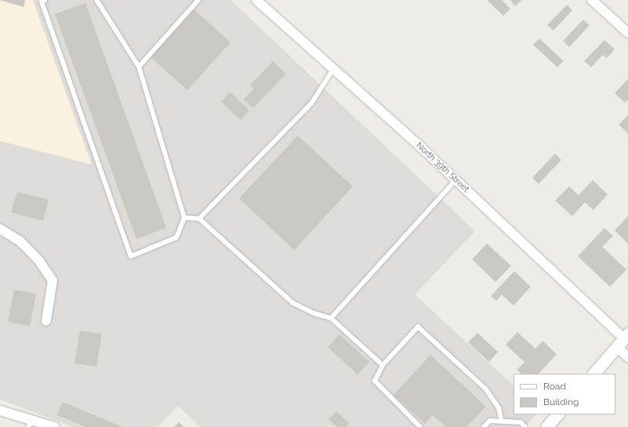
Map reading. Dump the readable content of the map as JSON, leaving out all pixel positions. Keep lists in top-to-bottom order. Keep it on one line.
{"streets":{"street":["North 39th Street"]},"legend":["Road","Building"]}
